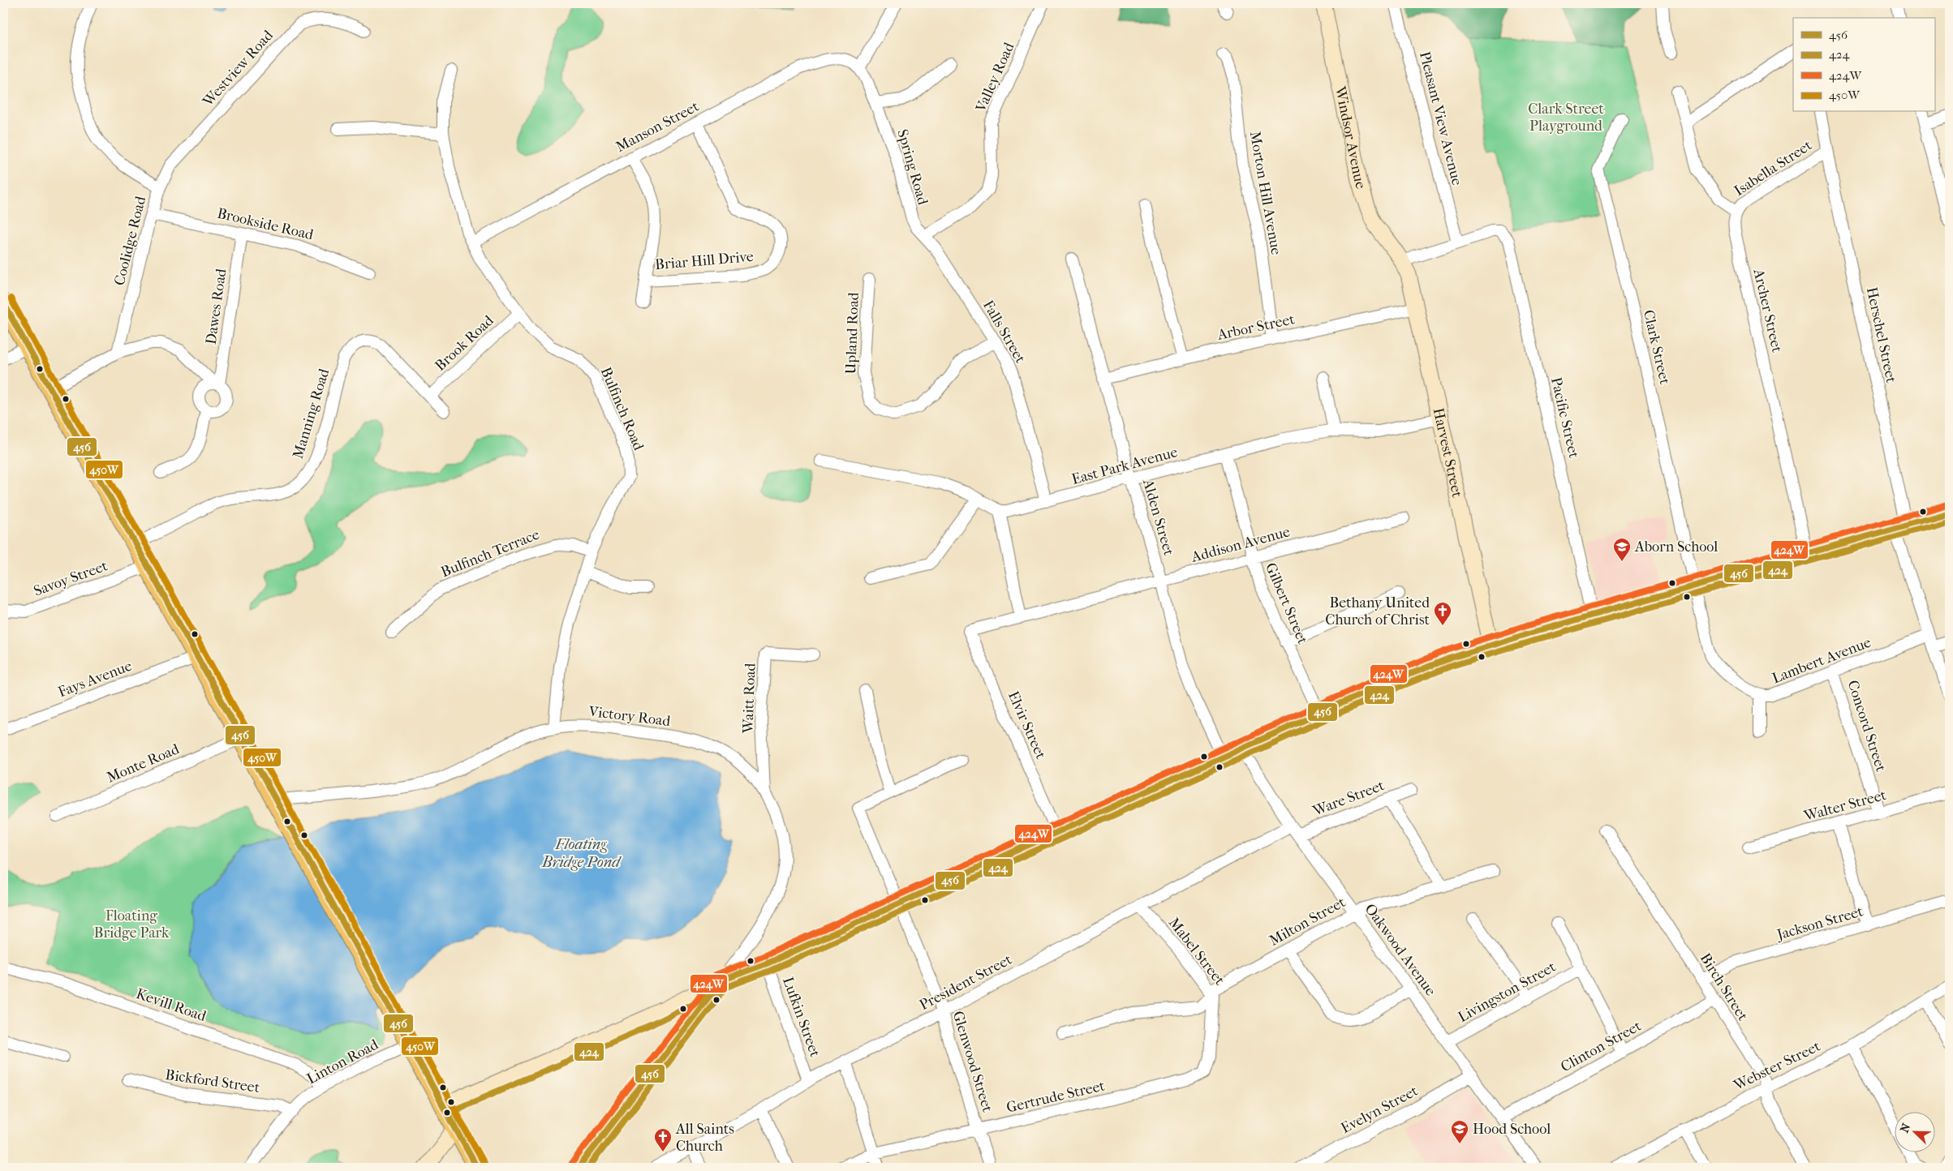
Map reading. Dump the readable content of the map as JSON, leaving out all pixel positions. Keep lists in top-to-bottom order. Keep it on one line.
{"streets":{"main road":["Windsor Avenue","Harvest Street"],"street":["Westview Road","Valley Road","Pleasant View Avenue","Manson Street","Spring Road","Isabella Street","Morton Hill Avenue","Brookside Road","Coolidge Road","Briar Hill Drive","Dawes Road","Archer Street","Arbor Street","Falls Street","Upland Road","Herschel Street","Brook Road","Clark Street","Bulfinch Road","Manning Road","Pacific Street","East Park Avenue","Alden Street","Addison Avenue","Bulfinch Terrace","Savoy Street","Gilbert Street","Lambert Avenue","Fays Avenue","Waitt Road","Victory Road","Elvir Street","Concord Street","Monte Road","Ware Street","Walter Street","Milton Street","Jackson Street","Oakwood Avenue","Mabel Street","President Street","Birch Street","Livingston Street","Kevill Road","Lufkin Street","Clinton Street","Linton Road","Glenwood Street","Webster Street","Bickford Street","Gertrude Street","Evelyn Street"]},"crossings":[["Westview Road","Coolidge Road"],["Valley Road","Spring Road"],["Valley Road","Falls Street"],["Pleasant View Avenue","Pacific Street"],["Manson Street","Spring Road"],["Manson Street","Briar Hill Drive"],["Manson Street","Bulfinch Road"],["Windsor Avenue","Harvest Street"],["Spring Road","Falls Street"],["Isabella Street","Archer Street"],["Isabella Street","Herschel Street"],["Morton Hill Avenue","Arbor Street"],["Brookside Road","Coolidge Road"],["Brookside Road","Dawes Road"],["Arbor Street","Harvest Street"],["Arbor Street","Alden Street"],["Falls Street","Upland Road"],["Falls Street","East Park Avenue"],["Herschel Street","Lambert Avenue"],["Brook Road","Bulfinch Road"],["Brook Road","Manning Road"],["Clark Street","Lambert Avenue"],["Bulfinch Road","Bulfinch Terrace"],["Bulfinch Road","Victory Road"],["Harvest Street","East Park Avenue"],["East Park Avenue","Alden Street"],["East Park Avenue","Gilbert Street"],["Alden Street","Addison Avenue"],["Addison Avenue","Gilbert Street"],["Addison Avenue","Elvir Street"],["Lambert Avenue","Concord Street"],["Waitt Road","Victory Road"],["Concord Street","Walter Street"],["Ware Street","Oakwood Avenue"],["Ware Street","President Street"],["Milton Street","Oakwood Avenue"],["Milton Street","Mabel Street"],["Jackson Street","Birch Street"],["Oakwood Avenue","President Street"],["Oakwood Avenue","Livingston Street"],["Oakwood Avenue","Clinton Street"],["Oakwood Avenue","Evelyn Street"],["Mabel Street","President Street"],["Mabel Street","Gertrude Street"],["President Street","Lufkin Street"],["President Street","Glenwood Street"],["Birch Street","Clinton Street"],["Birch Street","Webster Street"],["Kevill Road","Linton Road"],["Linton Road","Bickford Street"],["Glenwood Street","Gertrude Street"]],"water":["Floating Bridge Pond"],"parks":["Clark Street Playground","Floating Bridge Park"],"places":{"school or university":["Aborn School","Hood School"],"church":["Bethany United Church of Christ","All Saints Church"]},"lines":["transit line 450W","transit line 456","transit line 424W","transit line 424"],"legend":["456","424","424W","450W"],"north":"top left"}
